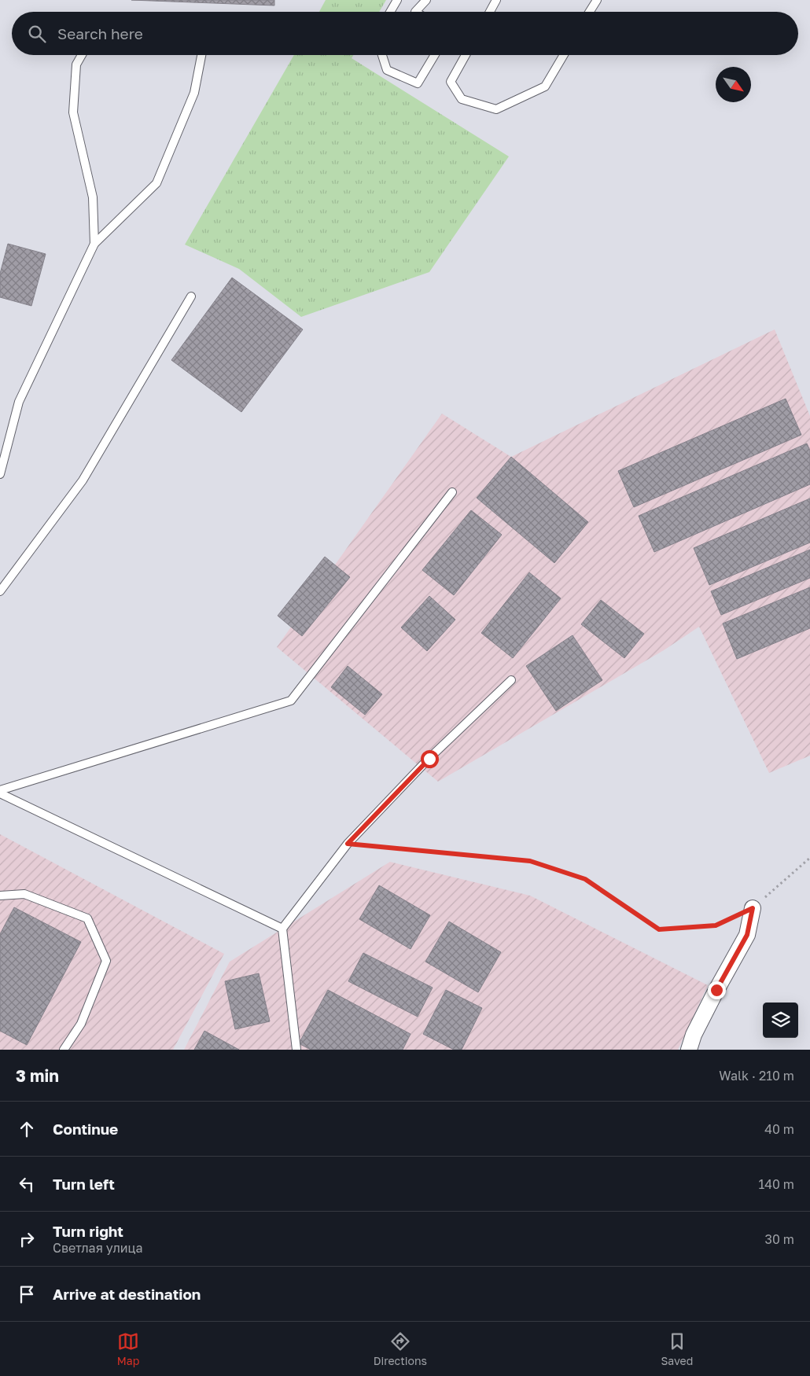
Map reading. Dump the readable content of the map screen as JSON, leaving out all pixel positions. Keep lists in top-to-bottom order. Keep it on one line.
{"north":"bottom right","page":{"search":"Search here","heading":["3 min","Walk · 210 m"],"list":[["Continue","40 m"],["Turn left","140 m"],["Turn right","Светлая улица","30 m"],"Arrive at destination"],"nav":["Map","Directions","Saved"]}}
